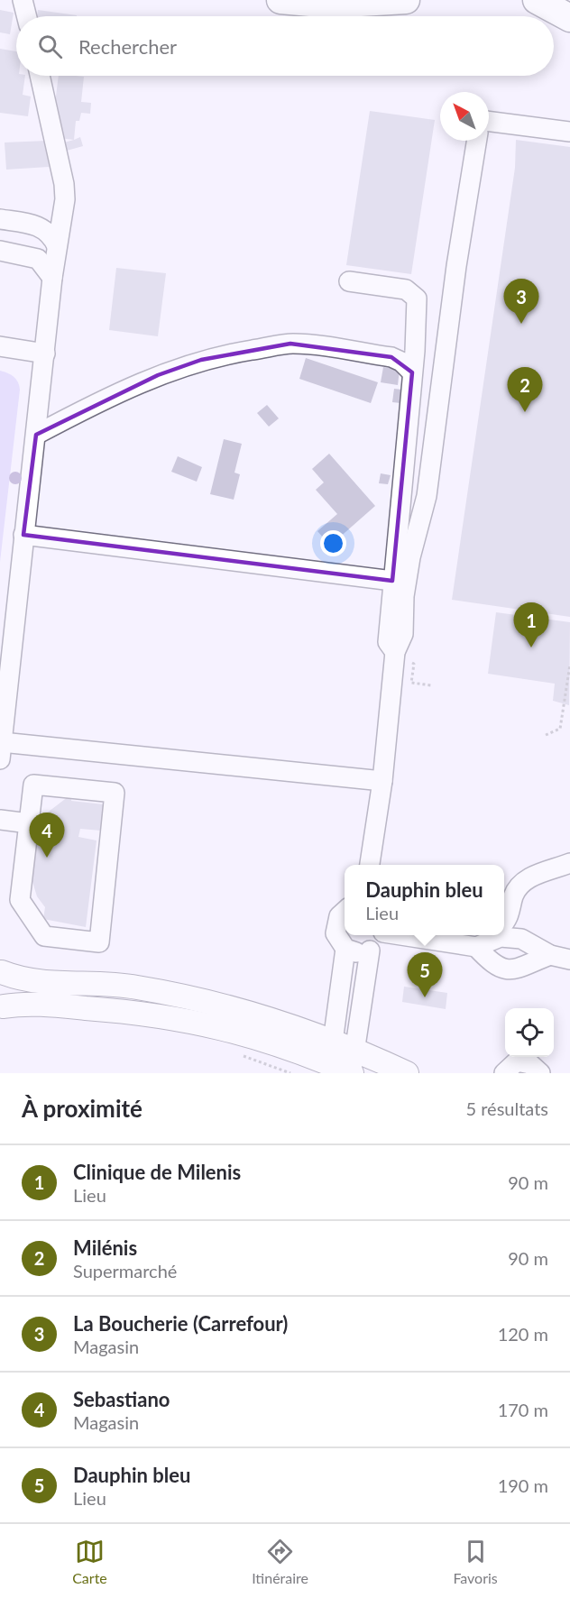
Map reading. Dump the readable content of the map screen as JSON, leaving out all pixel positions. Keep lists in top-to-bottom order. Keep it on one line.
{"north":"top left","page":{"search":"Rechercher","pins":["3","2","1","4","5"],"popup":["Dauphin bleu","Lieu"],"heading":["À proximité","5 résultats"],"list":[{"mark":"1","name":"Clinique de Milenis","note":"Lieu","value":"90 m"},{"mark":"2","name":"Milénis","note":"Supermarché","value":"90 m"},{"mark":"3","name":"La Boucherie (Carrefour)","note":"Magasin","value":"120 m"},{"mark":"4","name":"Sebastiano","note":"Magasin","value":"170 m"},{"mark":"5","name":"Dauphin bleu","note":"Lieu","value":"190 m"}],"nav":["Carte","Itinéraire","Favoris"]}}
